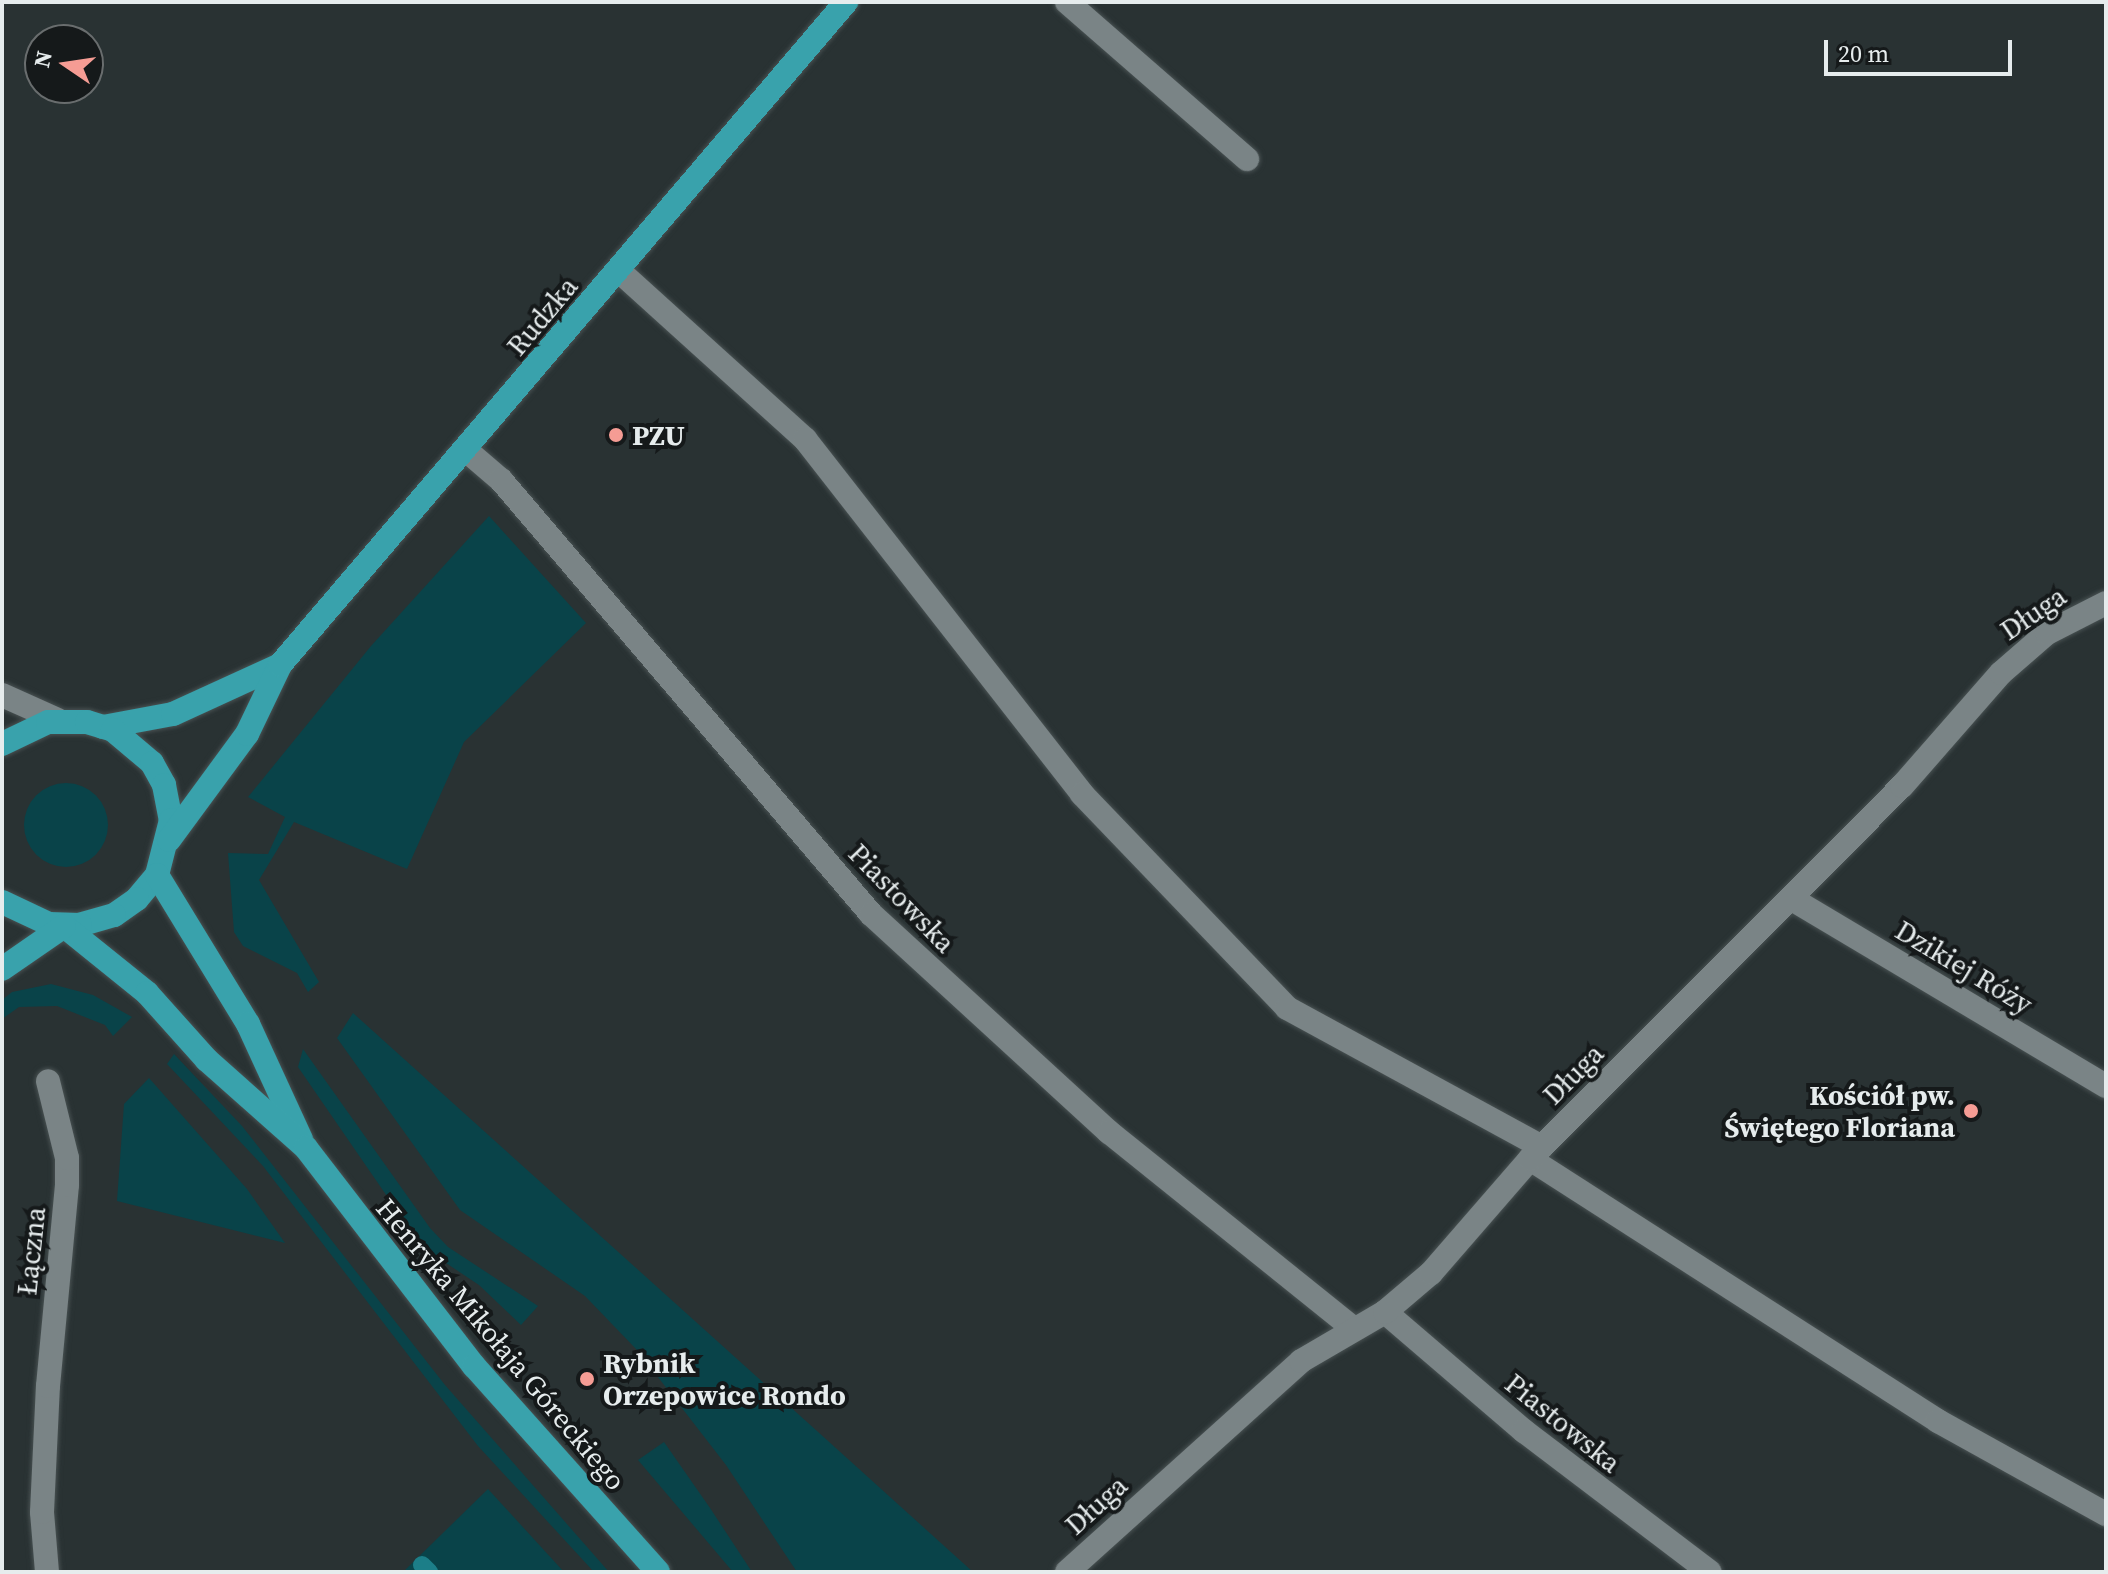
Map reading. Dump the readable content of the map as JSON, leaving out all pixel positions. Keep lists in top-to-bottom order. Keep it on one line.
{"streets":{"main road":["Rudzka","Henryka Mikołaja Góreckiego"],"street":["Długa","Piastowska","Dzikiej Róży","Łączna"]},"crossings":[["Rudzka","Piastowska"],["Długa","Piastowska"],["Długa","Dzikiej Róży"]],"places":["PZU","Kościół pw. Świętego Floriana","Rybnik Orzepowice Rondo"],"scale_bar":"20 m","north":"left"}
